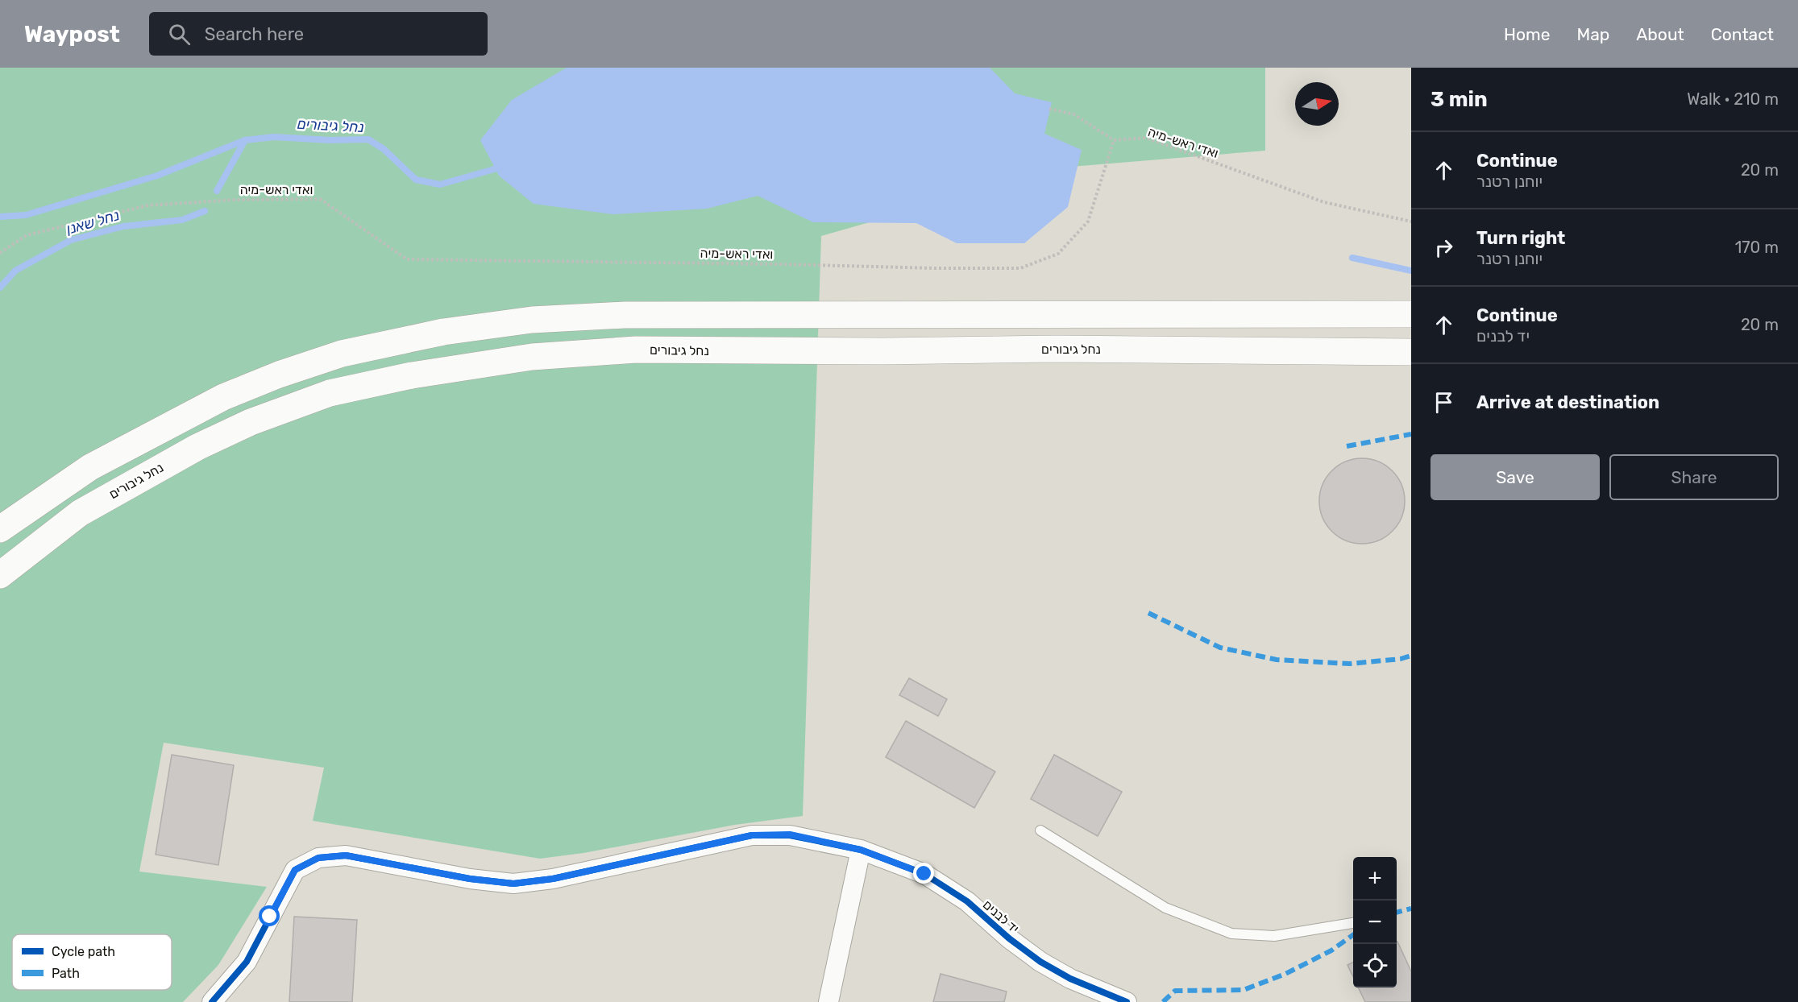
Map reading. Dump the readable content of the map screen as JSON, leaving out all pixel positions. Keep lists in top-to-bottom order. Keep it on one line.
{"streets":{"main road":["נחל גיבורים"],"street":["יד לבנים"],"path":["ואדי ראש-מיה"]},"water":["נחל גיבורים","נחל שאנן"],"legend":["Cycle path","Path"],"north":"right","page":{"header":"Waypost","search":"Search here","nav":["Home","Map","About","Contact"],"heading":["3 min","Walk · 210 m"],"list":[["Continue","יוחנן רטנר","20 m"],["Turn right","יוחנן רטנר","170 m"],["Continue","יד לבנים","20 m"],"Arrive at destination"],"buttons":["Save","Share"],"map_buttons":["+","−"]}}
